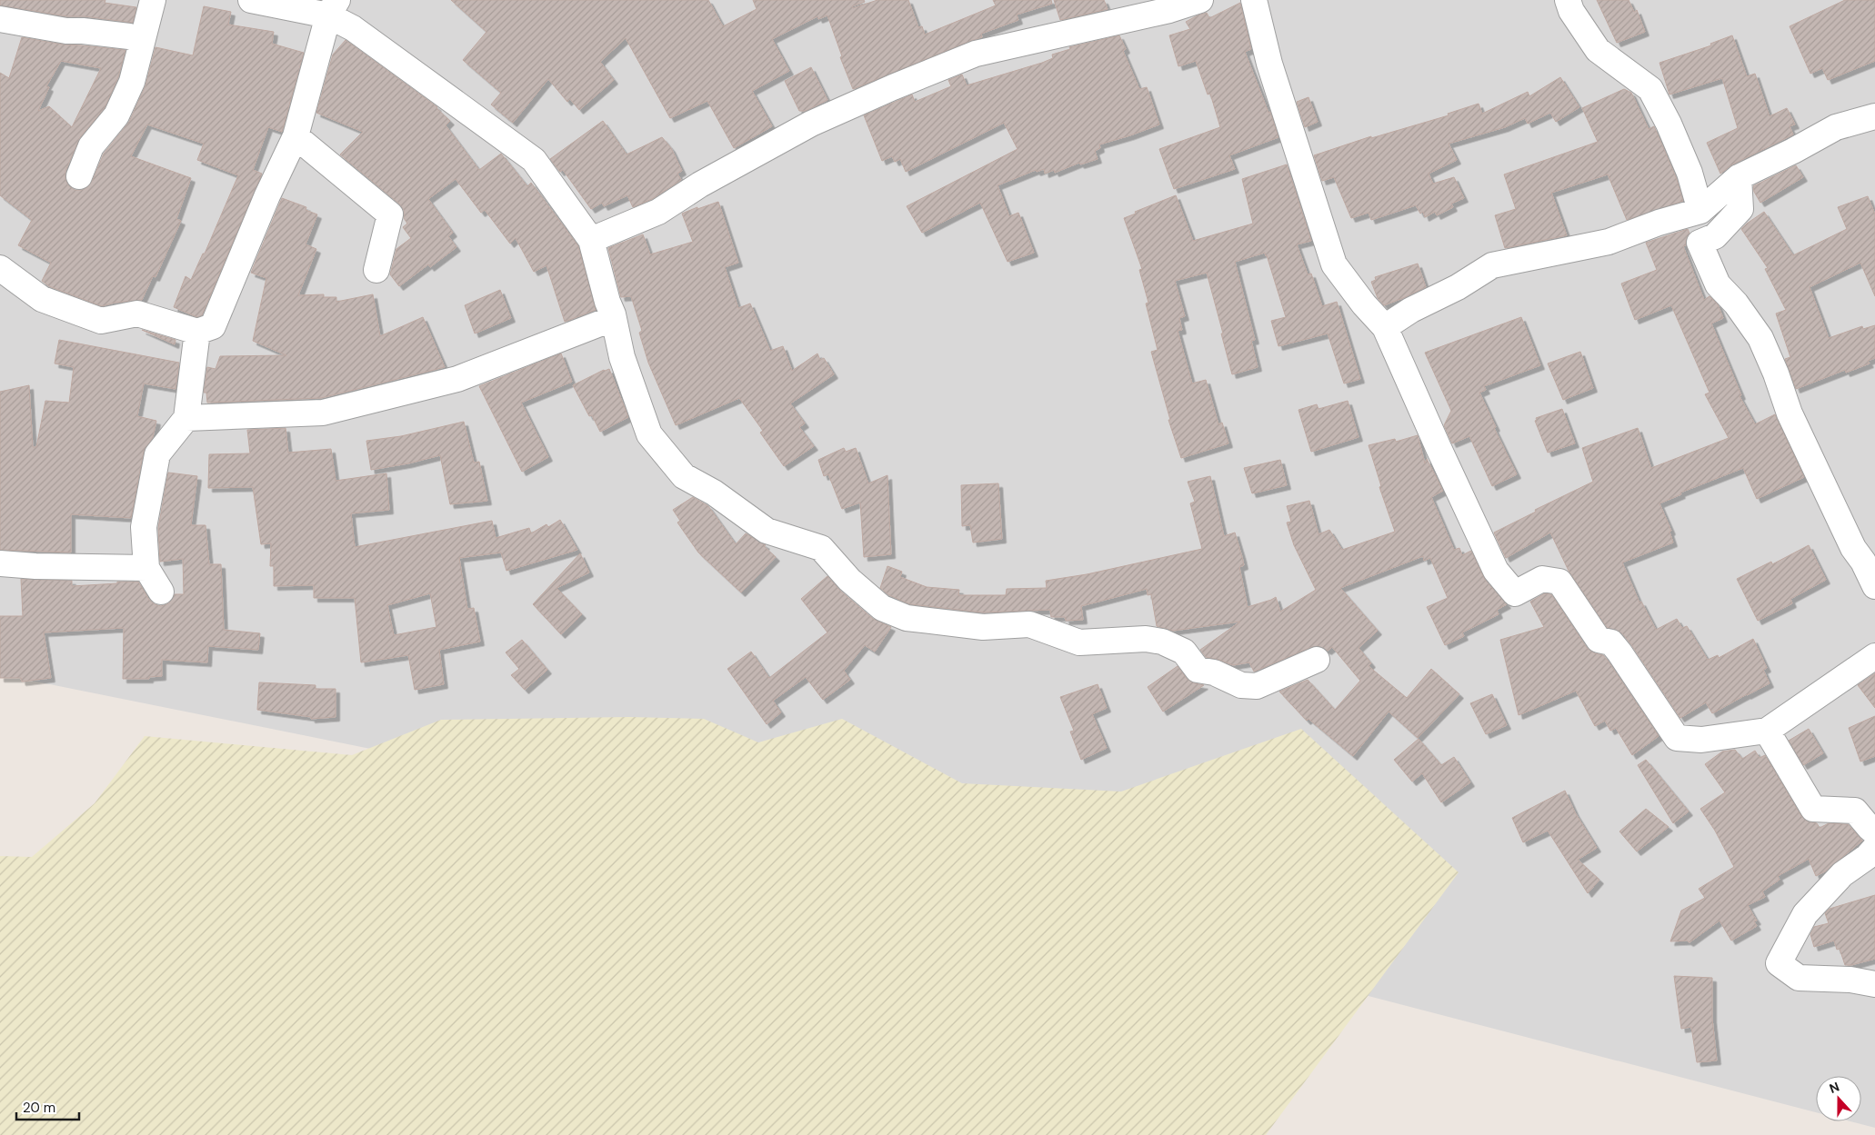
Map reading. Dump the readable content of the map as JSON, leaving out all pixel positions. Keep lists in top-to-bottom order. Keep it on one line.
{"scale_bar":"20 m","north":"top"}
